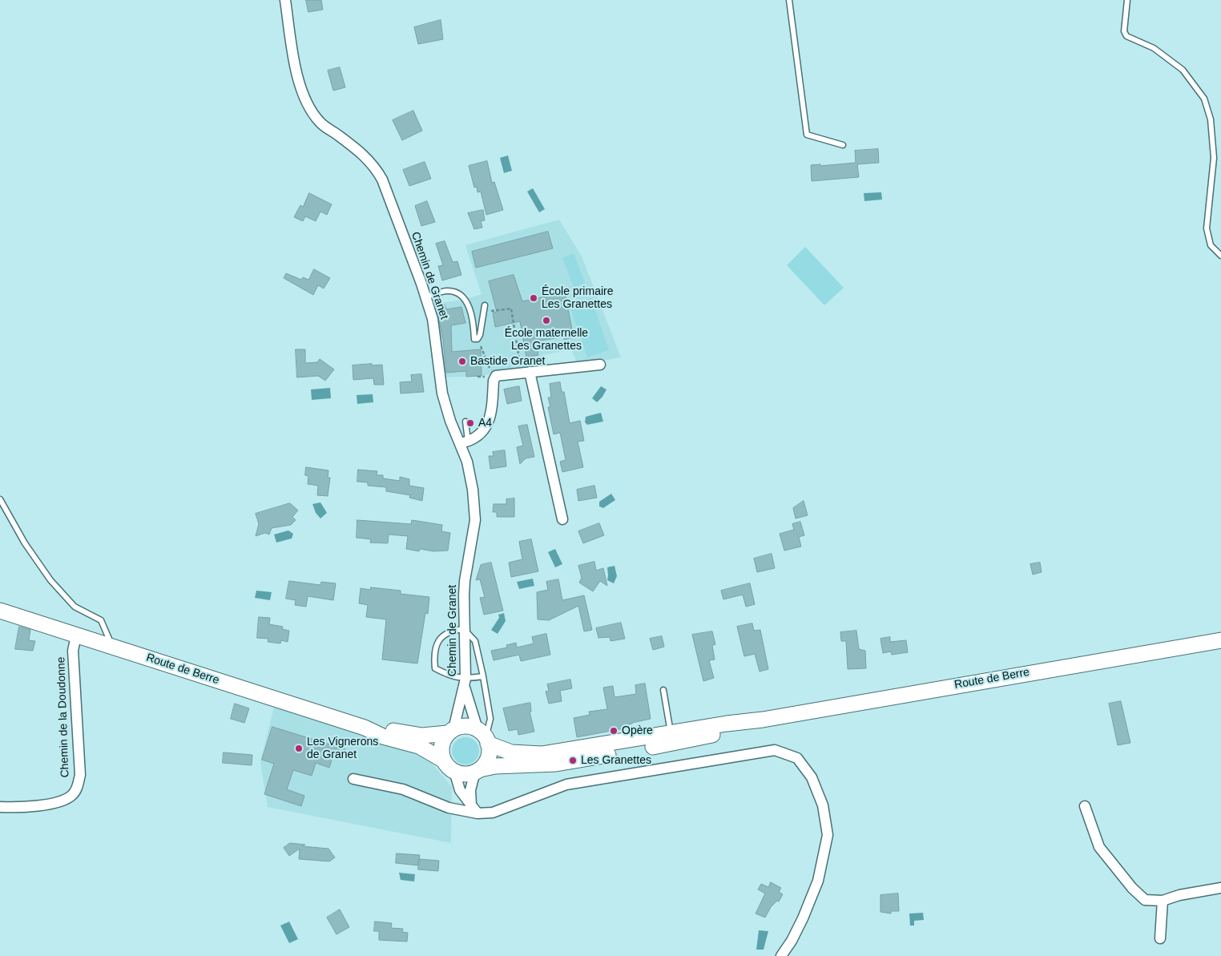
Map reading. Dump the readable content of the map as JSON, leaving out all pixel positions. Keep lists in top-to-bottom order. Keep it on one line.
{"streets":{"main road":["Route de Berre"],"street":["Chemin de Granet","Chemin de la Doudonne"]},"crossings":[["Chemin de Granet","Route de Berre"],["Route de Berre","Chemin de la Doudonne"]],"places":["École primaire Les Granettes","École maternelle Les Granettes","Bastide Granet","A4","Opère","Les Vignerons de Granet","Les Granettes"]}
